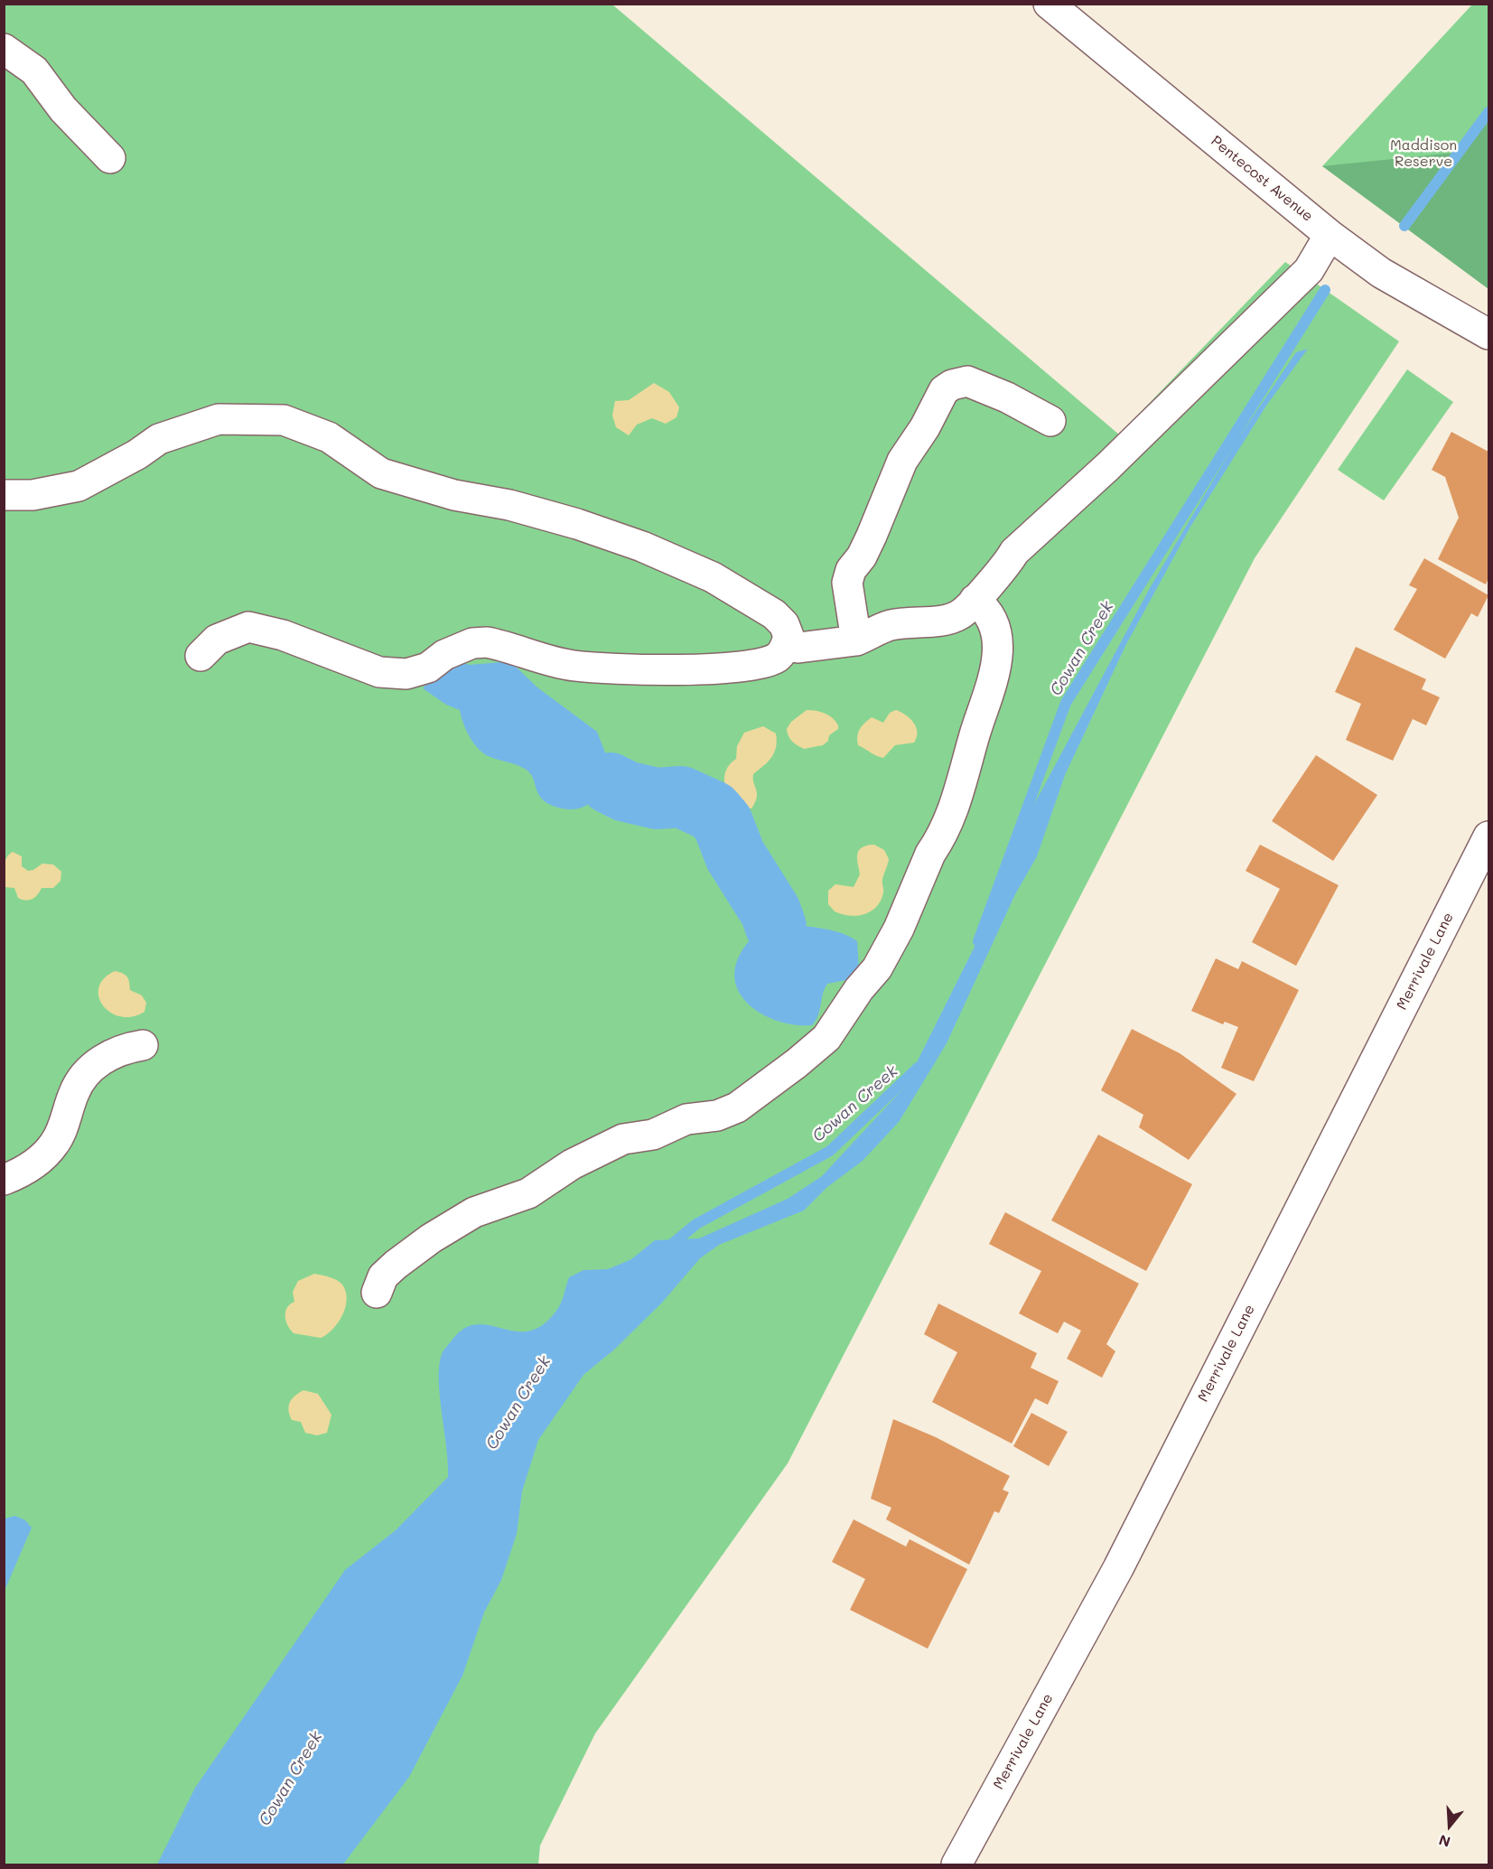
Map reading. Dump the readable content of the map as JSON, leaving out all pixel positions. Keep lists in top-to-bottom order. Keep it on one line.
{"streets":{"street":["Pentecost Avenue","Merrivale Lane"]},"water":["Cowan Creek"],"parks":["Maddison Reserve"],"north":"bottom"}
